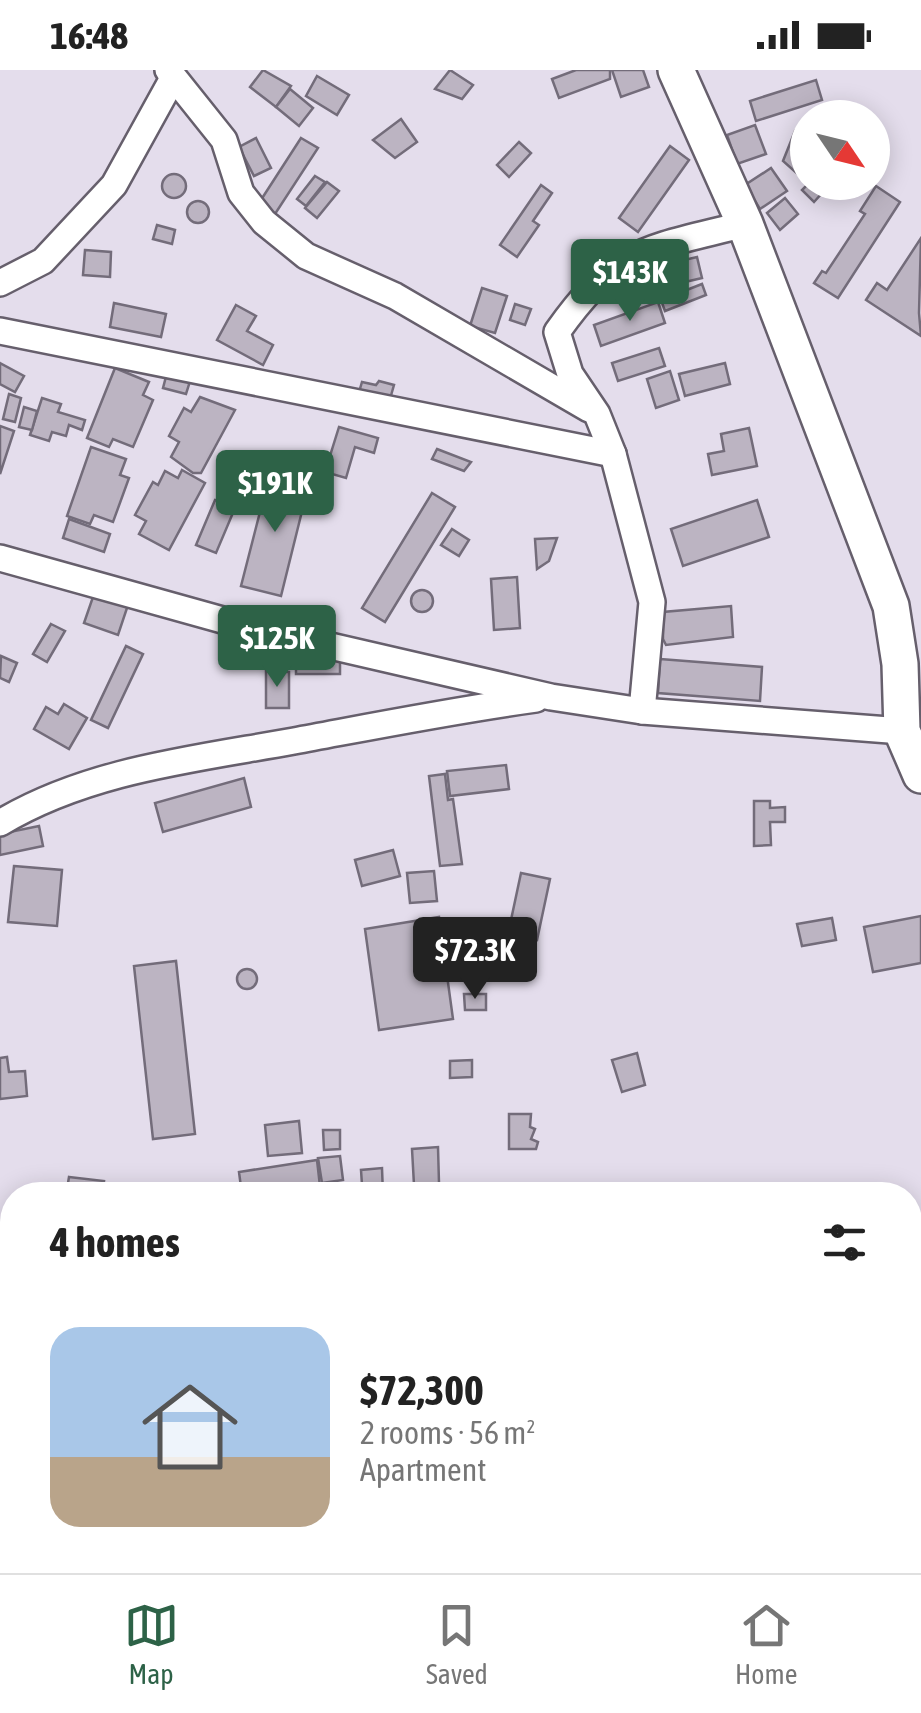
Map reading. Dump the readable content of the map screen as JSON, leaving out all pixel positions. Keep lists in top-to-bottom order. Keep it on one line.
{"north":"bottom right","page":{"status":"16:48","price":["$143K","$191K","$125K","$72.3K"],"heading":"4 homes","list":[{"name":"$72,300","note":"2 rooms · 56 m² · Apartment"}],"tabs":["Map","Saved","Home"]}}
